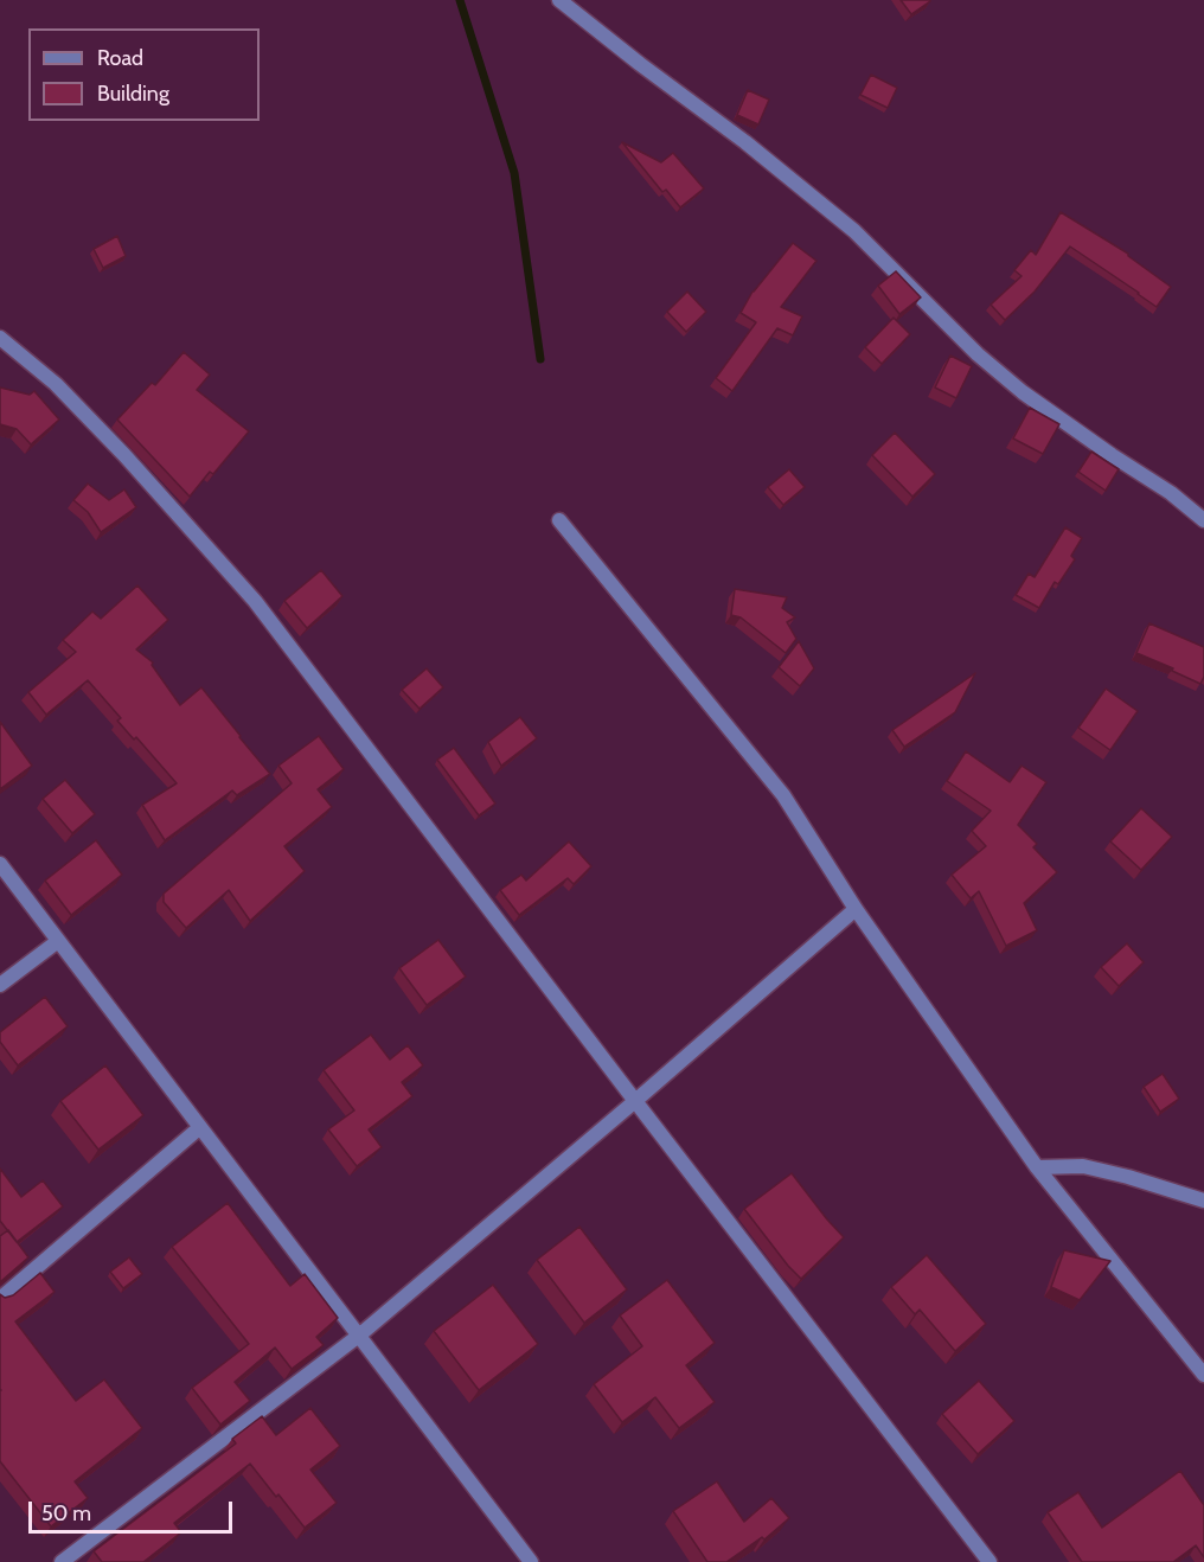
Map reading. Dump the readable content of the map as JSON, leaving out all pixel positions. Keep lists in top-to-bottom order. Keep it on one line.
{"legend":["Road","Building"],"scale_bar":"50 m"}
